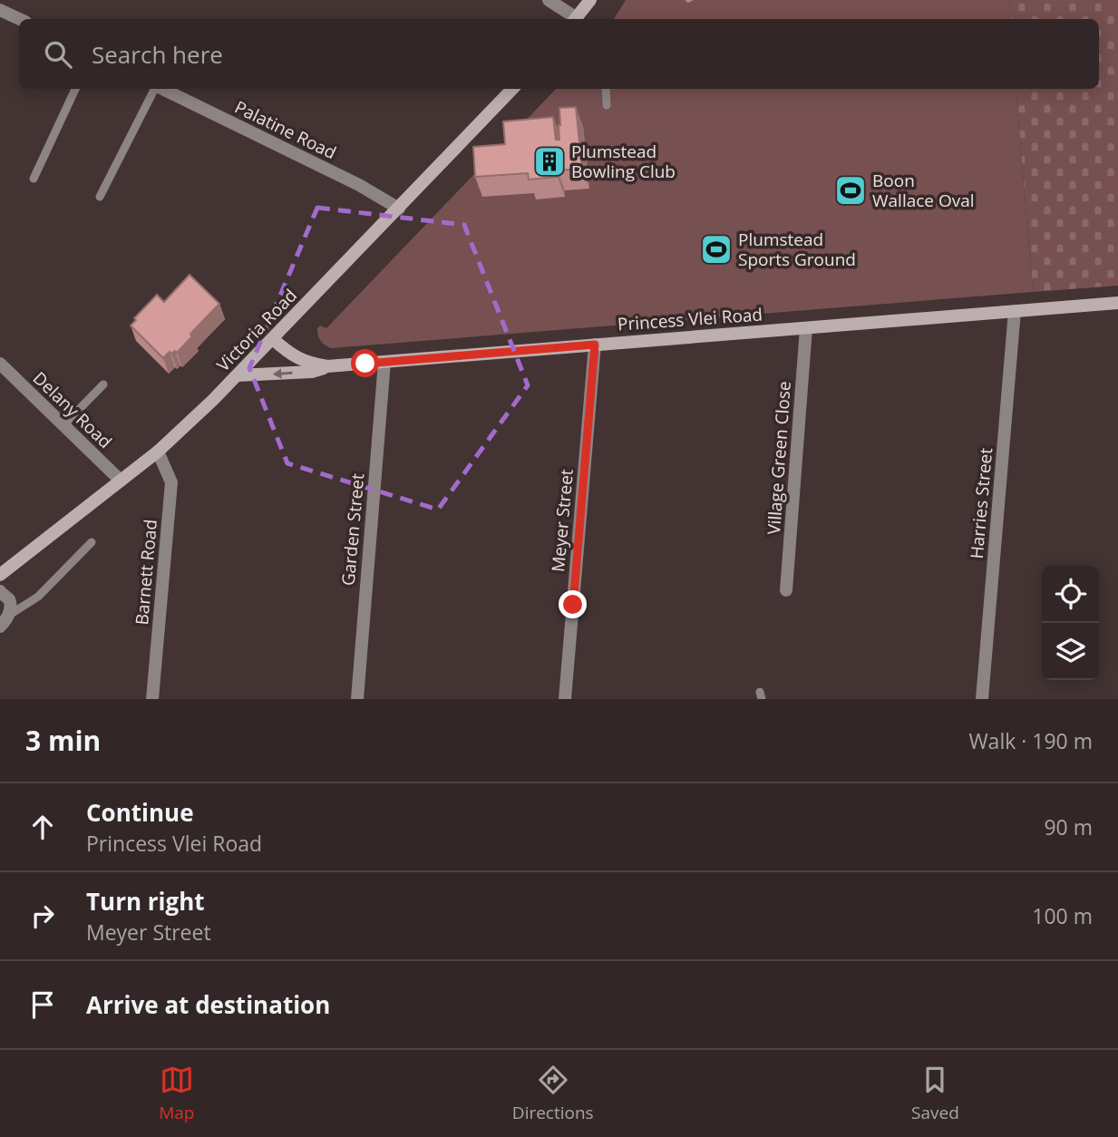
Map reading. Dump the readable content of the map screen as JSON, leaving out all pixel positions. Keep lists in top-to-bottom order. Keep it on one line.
{"streets":{"street":["Palatine Road","Princess Vlei Road","Victoria Road","Delany Road","Village Green Close","Harries Street","Meyer Street","Garden Street","Barnett Road"]},"crossings":[["Palatine Road","Victoria Road"],["Princess Vlei Road","Victoria Road"],["Princess Vlei Road","Village Green Close"],["Princess Vlei Road","Harries Street"],["Princess Vlei Road","Meyer Street"],["Princess Vlei Road","Garden Street"],["Victoria Road","Delany Road"],["Victoria Road","Barnett Road"]],"places":{"building":["Plumstead Bowling Club"],"sports":["Boon Wallace Oval","Plumstead Sports Ground"]},"page":{"search":"Search here","heading":["3 min","Walk · 190 m"],"list":[["Continue","Princess Vlei Road","90 m"],["Turn right","Meyer Street","100 m"],"Arrive at destination"],"nav":["Map","Directions","Saved"]}}
